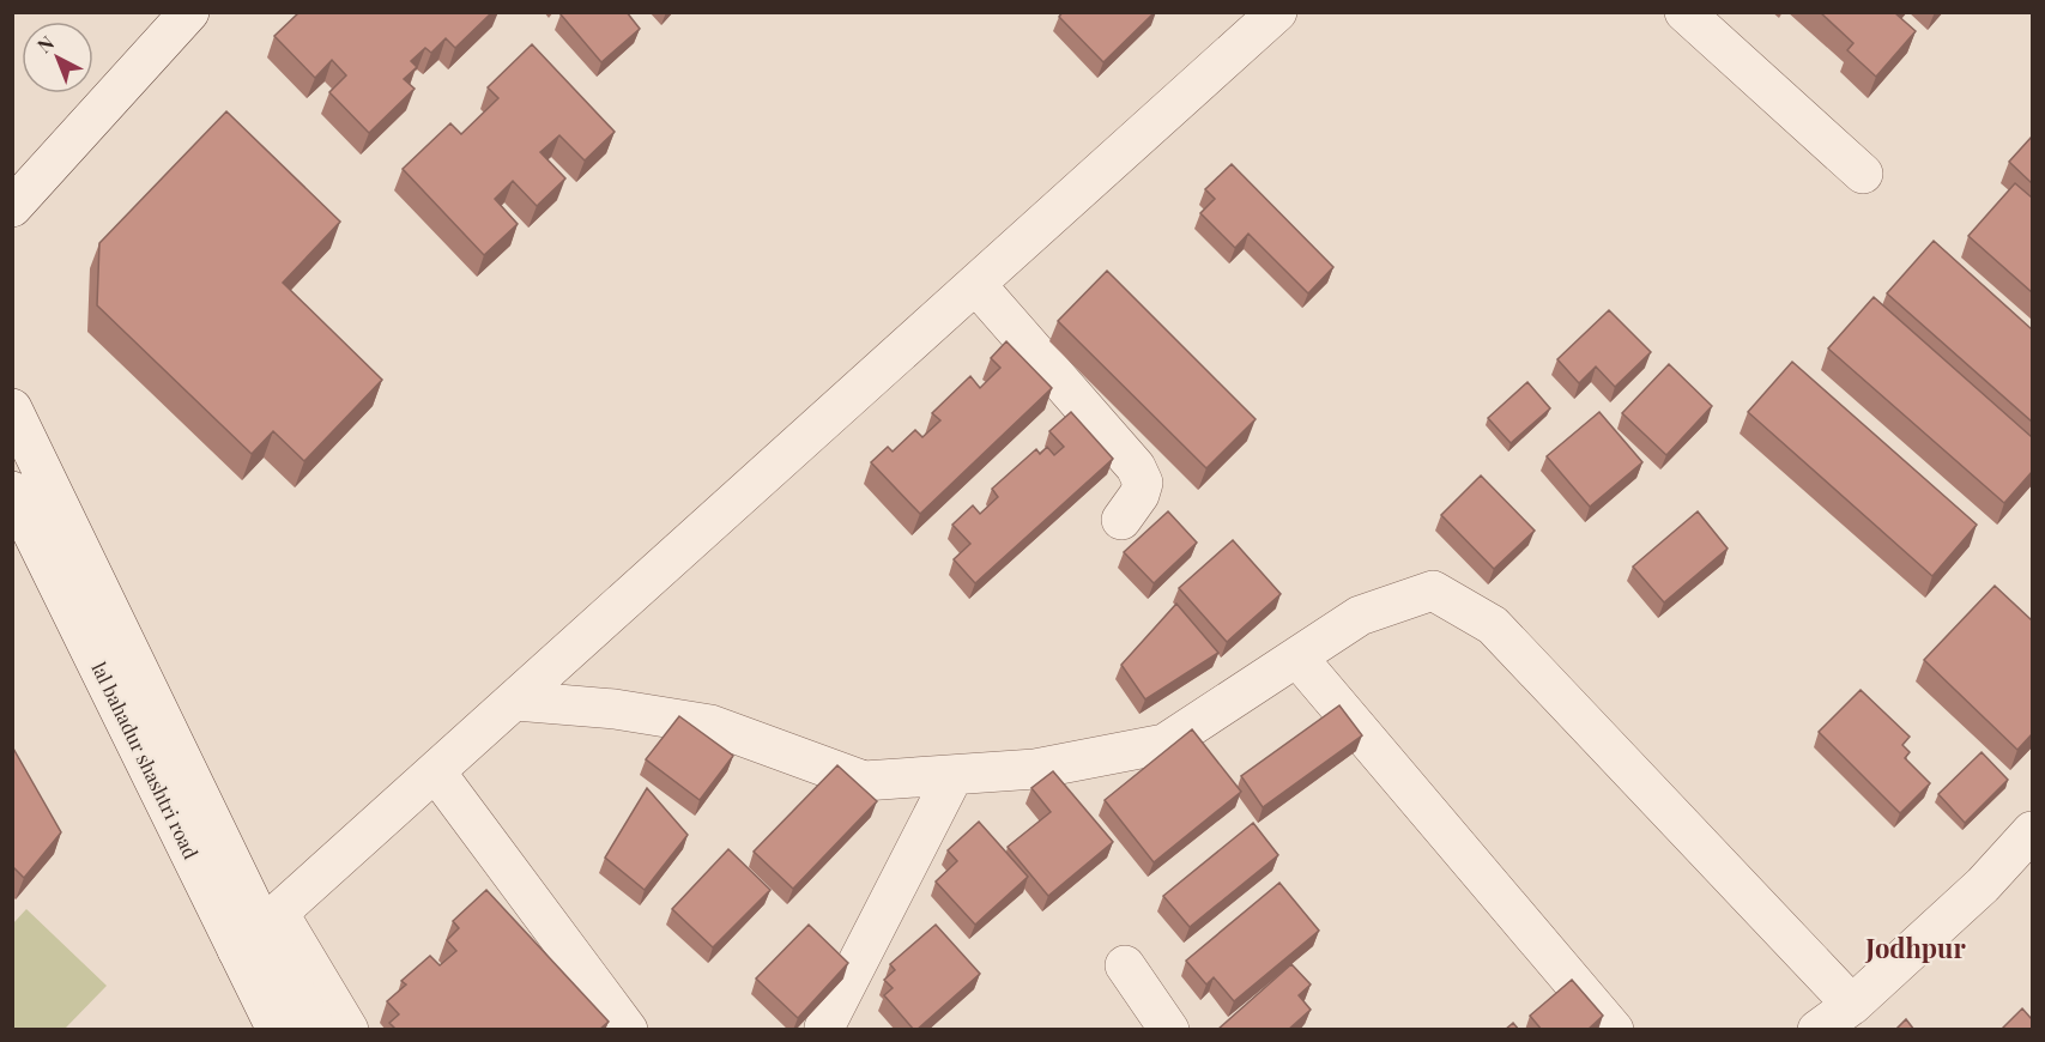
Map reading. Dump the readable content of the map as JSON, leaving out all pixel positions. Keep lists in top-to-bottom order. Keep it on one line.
{"streets":{"street":["lal bahadur shashtri road"]},"districts":["Jodhpur"],"north":"top left"}
